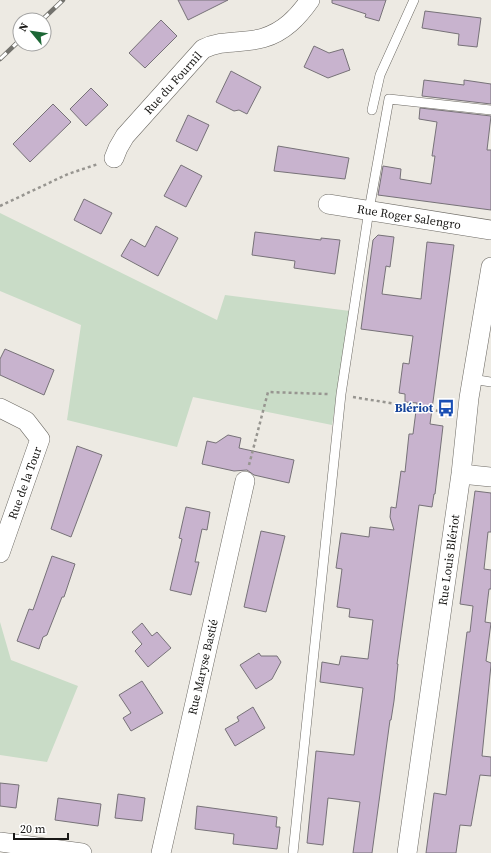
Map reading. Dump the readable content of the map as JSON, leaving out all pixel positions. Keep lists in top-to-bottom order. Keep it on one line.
{"streets":{"street":["Rue du Fournil","Rue Roger Salengro","Rue de la Tour","Rue Louis Blériot","Rue Maryse Bastié"]},"places":{"bus stop":["Blériot"]},"scale_bar":"20 m","north":"top left"}
